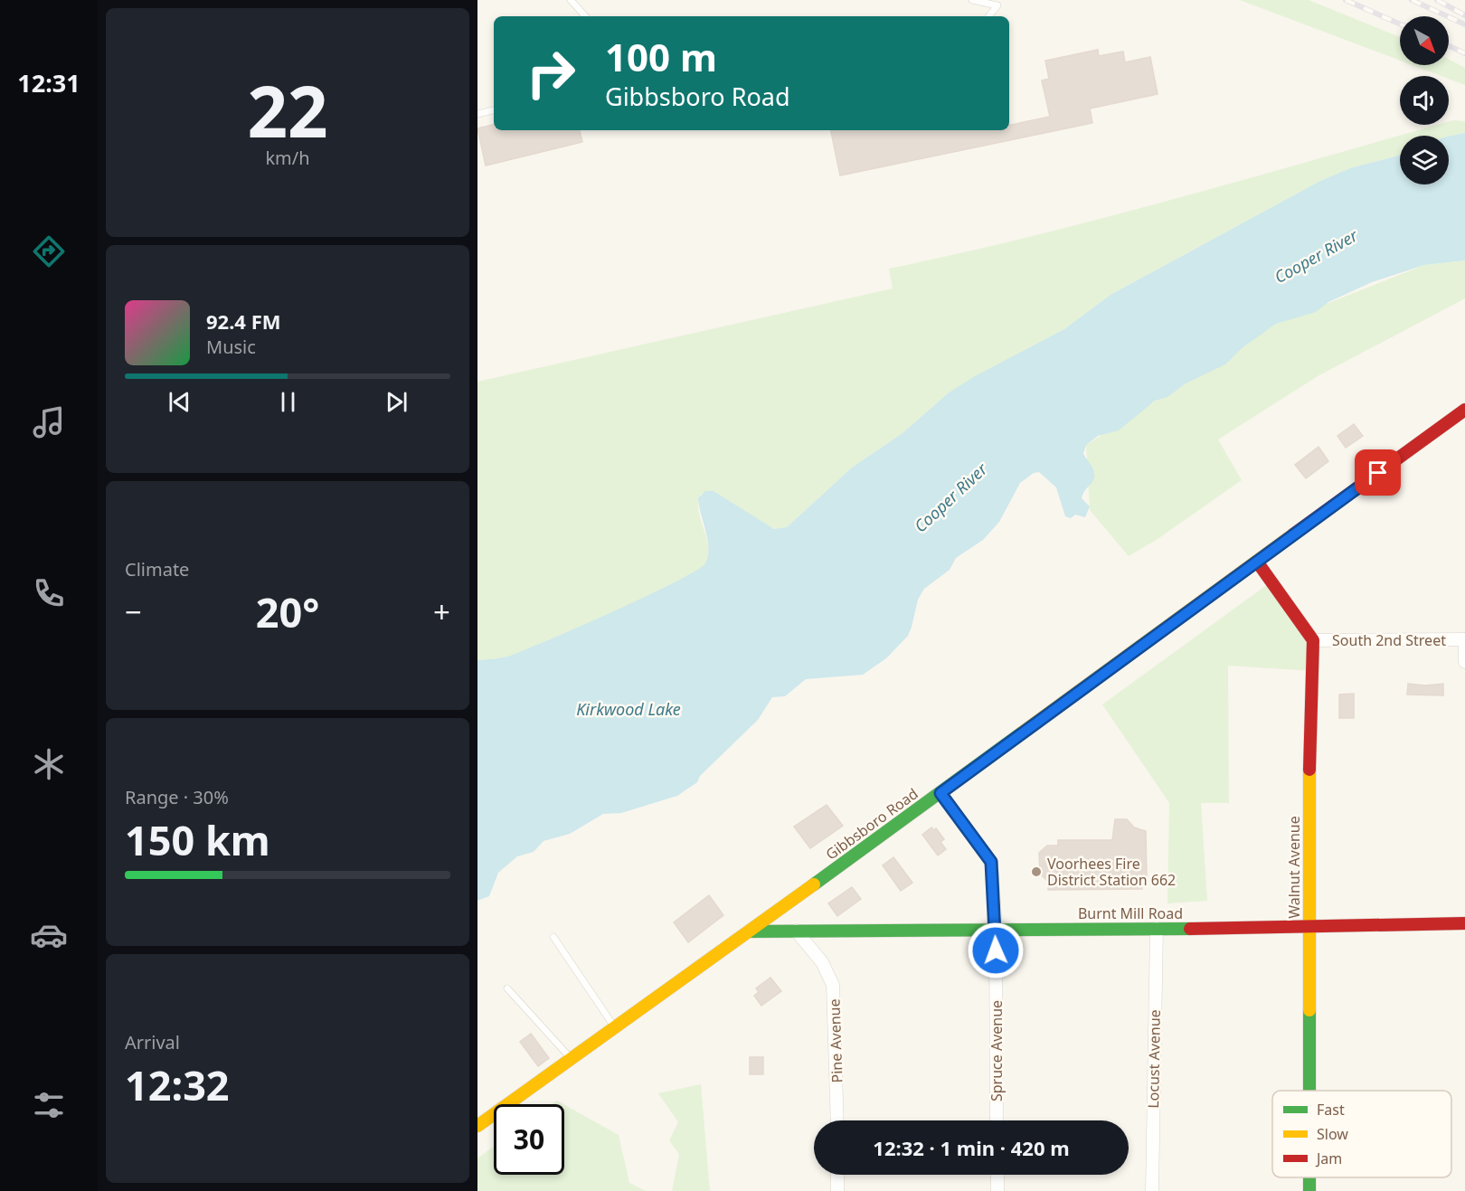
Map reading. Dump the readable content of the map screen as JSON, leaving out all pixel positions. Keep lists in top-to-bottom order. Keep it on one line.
{"streets":{"street":["South 2nd Street","Gibbsboro Road","Walnut Avenue","Burnt Mill Road","Pine Avenue","Spruce Avenue","Locust Avenue"]},"crossings":[["South 2nd Street","Walnut Avenue"],["Gibbsboro Road","Burnt Mill Road"],["Gibbsboro Road","Spruce Avenue"],["Walnut Avenue","Burnt Mill Road"],["Burnt Mill Road","Pine Avenue"],["Burnt Mill Road","Spruce Avenue"],["Burnt Mill Road","Locust Avenue"]],"water":["Cooper River","Kirkwood Lake"],"places":["Voorhees Fire District Station 662"],"legend":["Fast","Slow","Jam"],"north":"bottom right","page":{"tabs":"12:31","tile":[["22","km/h"],"Climate",["Range · 30%","150 km"],["Arrival","12:32"]],"turn":["100 m","Gibbsboro Road"],"song":["92.4 FM","Music"],"heat":["−","20°","+"],"limit":"30","trip":"12:32 · 1 min · 420 m"}}
